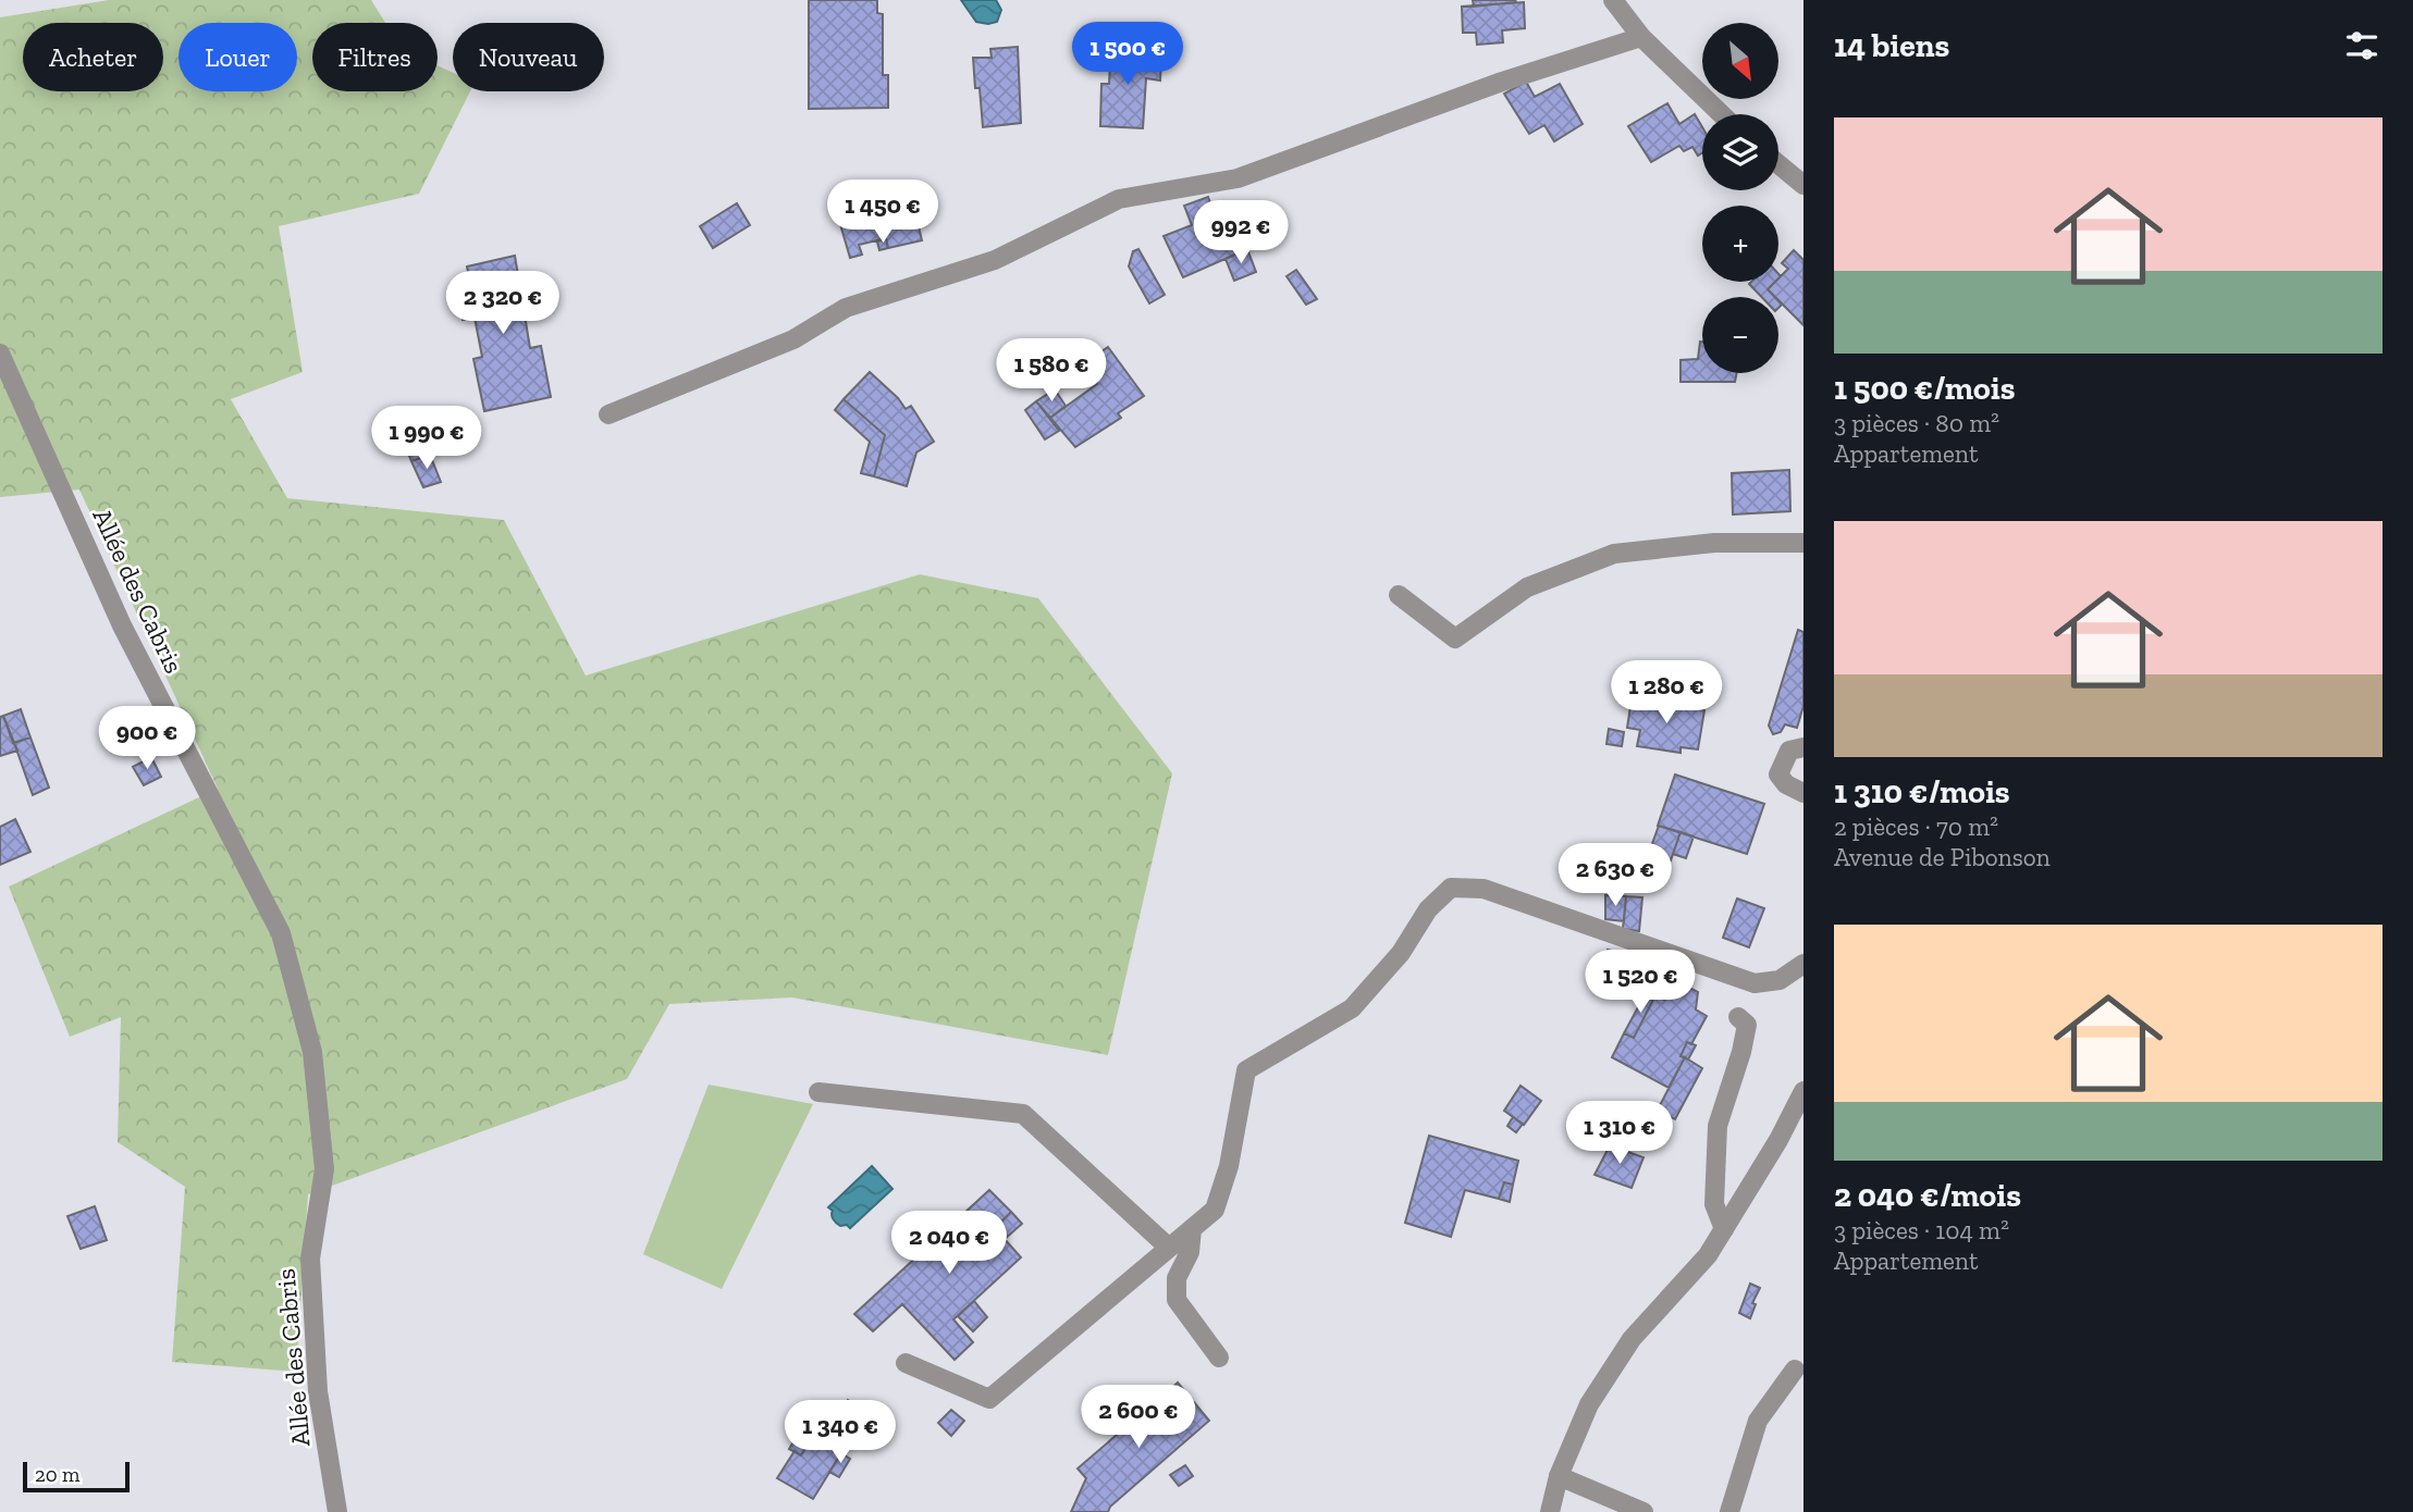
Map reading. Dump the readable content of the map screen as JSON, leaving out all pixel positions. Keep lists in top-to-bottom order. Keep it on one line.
{"streets":{"street":["Allée des Cabris"]},"scale_bar":"20 m","north":"bottom right","page":{"heading":"14 biens","price":["1 500 €","1 450 €","992 €","2 320 €","1 580 €","1 990 €","1 280 €","900 €","2 630 €","1 520 €","1 310 €","2 040 €","2 600 €","1 340 €"],"map_buttons":["+","−"],"chip":["Acheter","Louer","Filtres","Nouveau"],"list":[{"name":"1 500 €/mois","note":"3 pièces · 80 m² · Appartement"},{"name":"1 310 €/mois","note":"2 pièces · 70 m² · Avenue de Pibonson"},{"name":"2 040 €/mois","note":"3 pièces · 104 m² · Appartement"}],"scale":"20 m"}}
